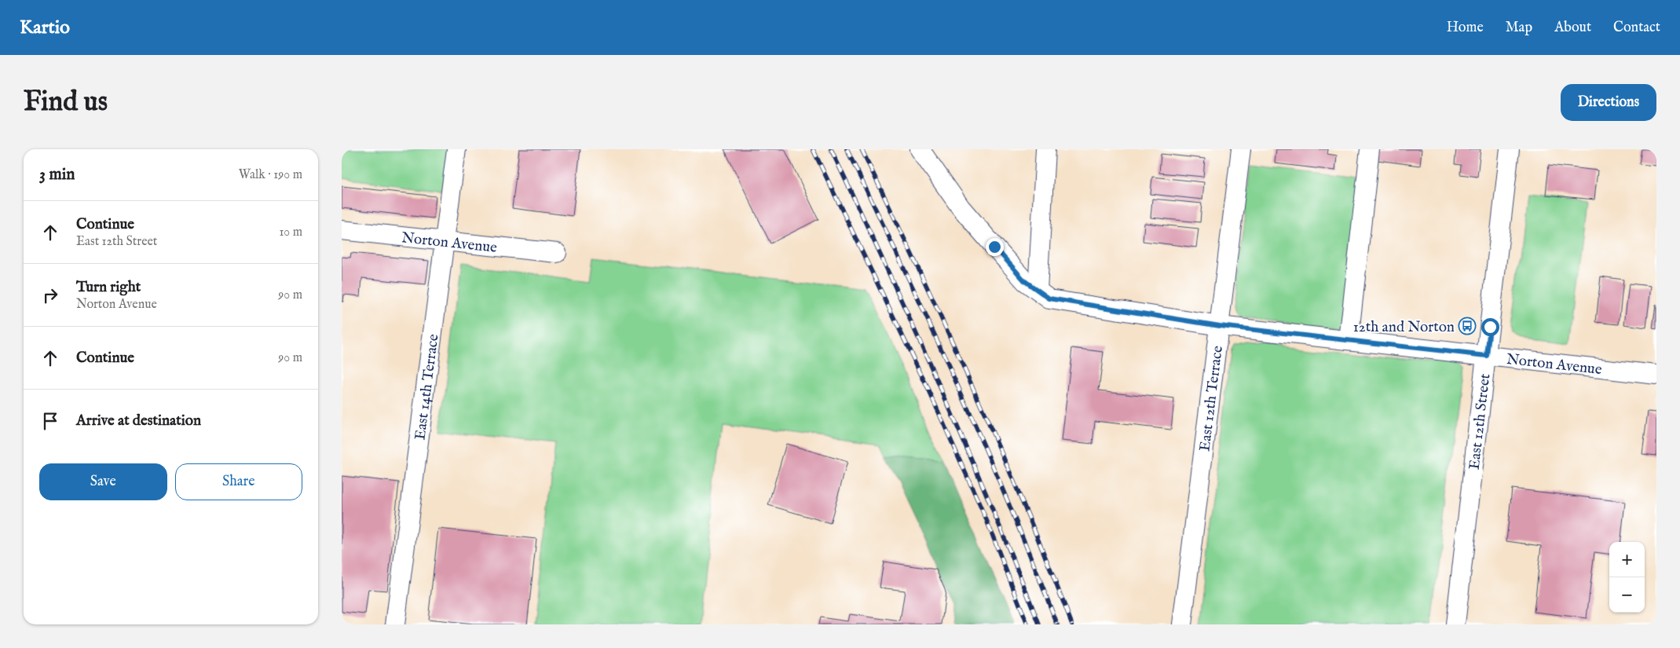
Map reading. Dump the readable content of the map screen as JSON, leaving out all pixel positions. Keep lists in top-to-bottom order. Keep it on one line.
{"streets":{"street":["Norton Avenue","East 14th Terrace","East 12th Terrace","East 12th Street"]},"crossings":[["Norton Avenue","East 14th Terrace"],["Norton Avenue","East 12th Terrace"],["Norton Avenue","East 12th Street"]],"places":{"bus stop":["12th and Norton"]},"page":{"header":"Kartio","nav":["Home","Map","About","Contact"],"buttons":["Directions",["Save","Share"]],"title":"Find us","heading":["3 min","Walk · 190 m"],"list":[["Continue","East 12th Street","10 m"],["Turn right","Norton Avenue","90 m"],["Continue","90 m"],"Arrive at destination"],"map_buttons":["+","−"]}}
